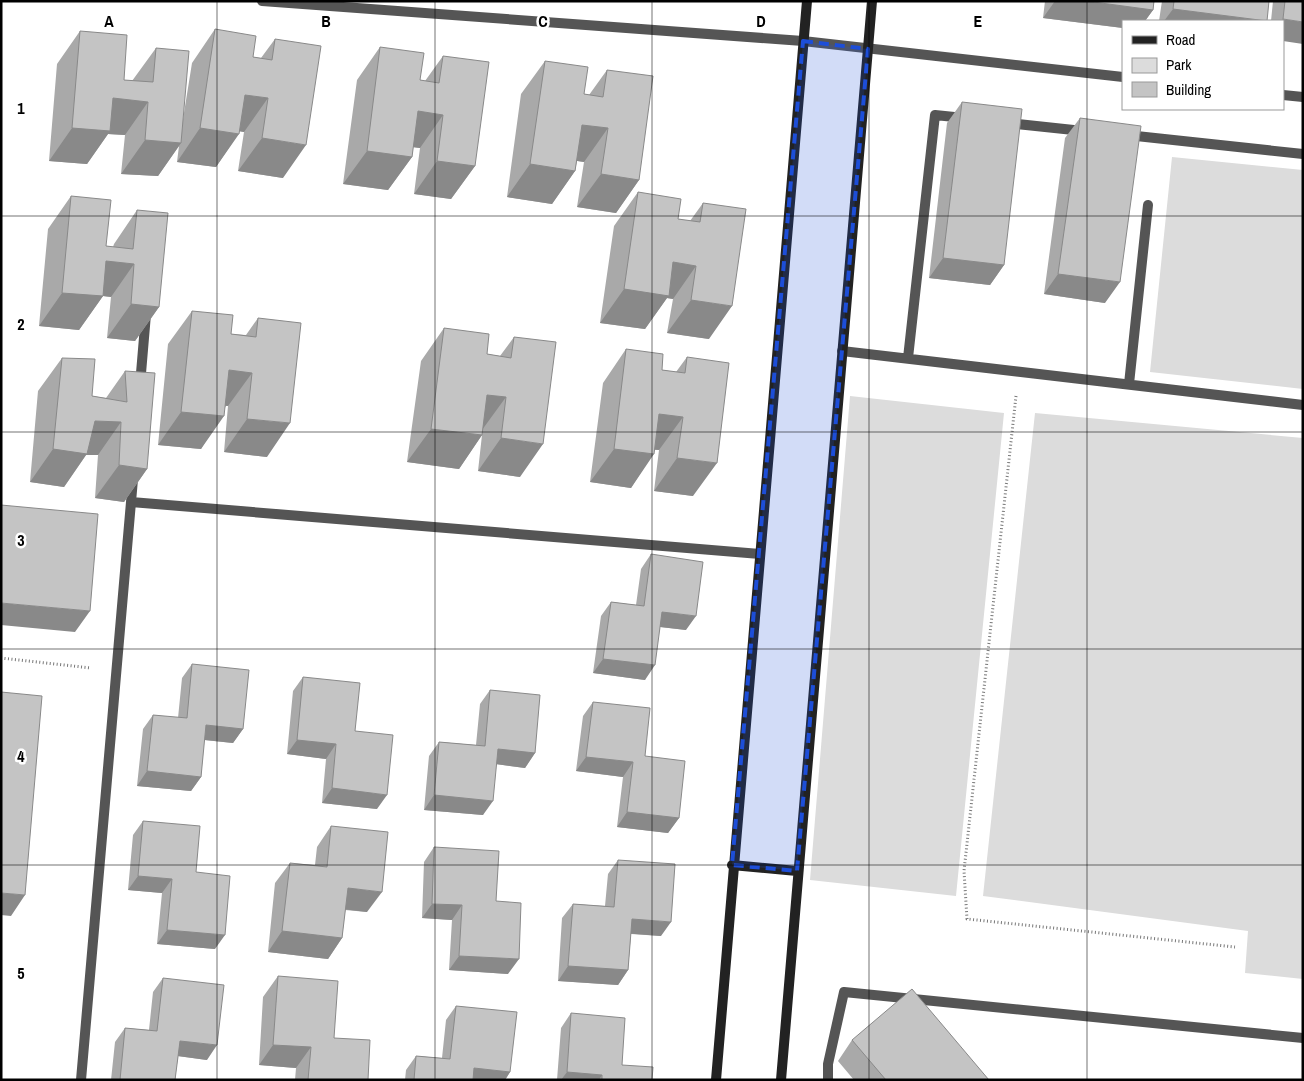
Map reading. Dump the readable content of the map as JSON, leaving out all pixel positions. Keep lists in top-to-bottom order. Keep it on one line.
{"legend":["Road","Park","Building"],"grid":{"columns":["A","B","C","D","E"],"rows":["1","2","3","4","5"]}}
